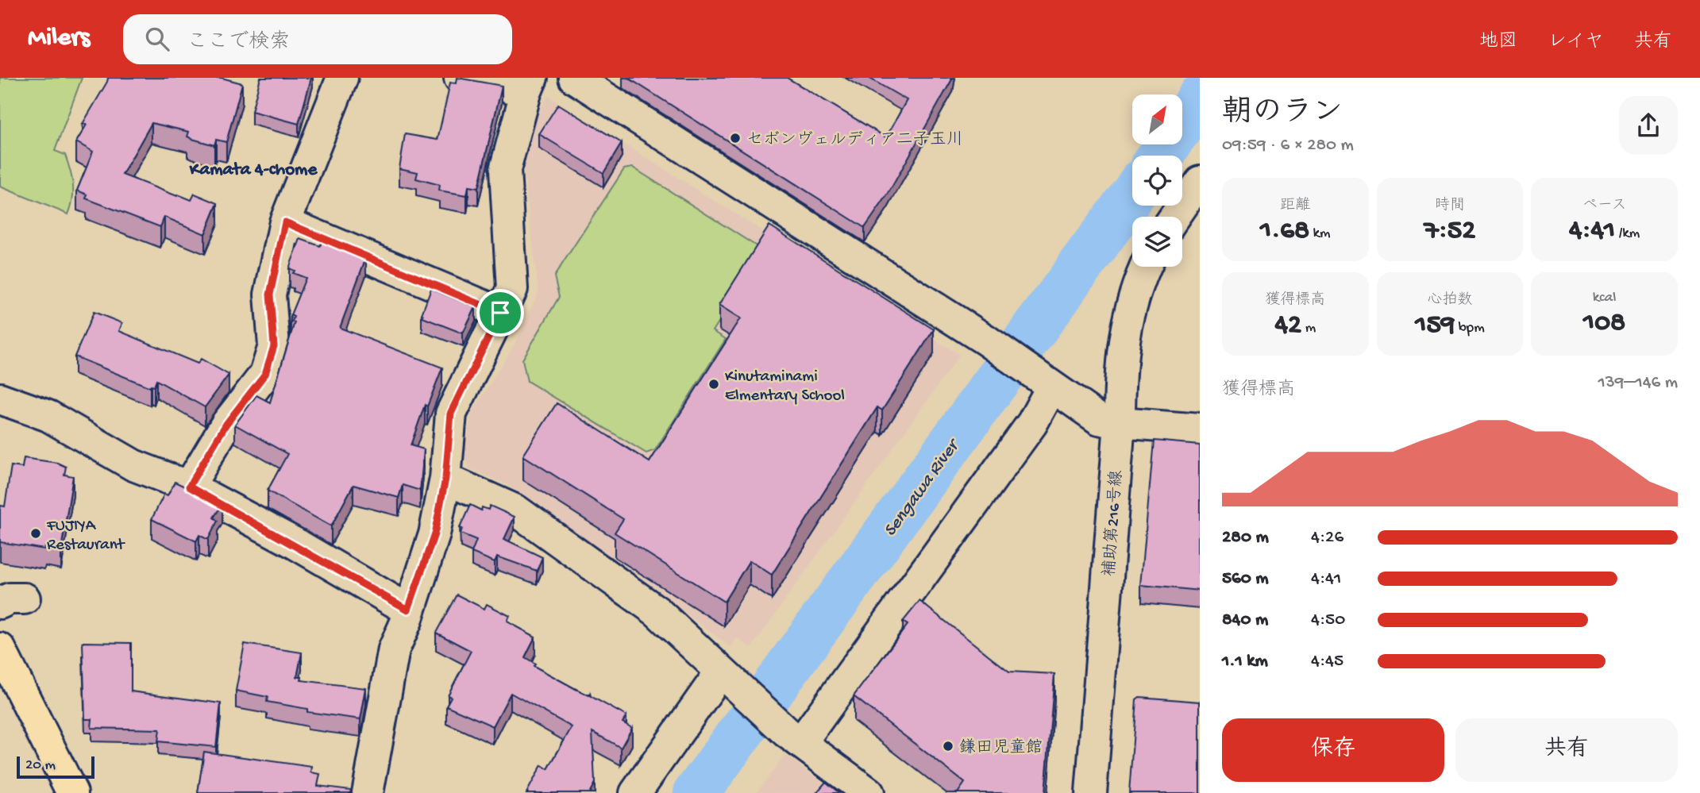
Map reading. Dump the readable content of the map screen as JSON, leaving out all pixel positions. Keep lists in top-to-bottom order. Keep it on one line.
{"streets":{"street":["補助第216号線"]},"districts":["Kamata 4-chome"],"water":["Sengawa River"],"places":["セボンヴェルディア二子玉川","Kinutaminami Elmentary School","FUJIYA Restaurant","鎌田児童館"],"scale_bar":"20 m","north":"top right","page":{"header":"Milers","search":"ここで検索","nav":["地図","レイヤ","共有"],"heading":["朝のラン","09:59 · 6 × 280 m"],"stats":[["距離","1.68 km"],["時間","7:52"],["ペース","4:41 /km"],["獲得標高","42 m"],["心拍数","159 bpm"],["kcal","108"]],"chart":["獲得標高","139–146 m"],"list":[{"name":"280 m","note":"4:26"},{"name":"560 m","note":"4:41"},{"name":"840 m","note":"4:50"},{"name":"1.1 km","note":"4:45"}],"buttons":["保存","共有"],"scale":"20 m"}}
